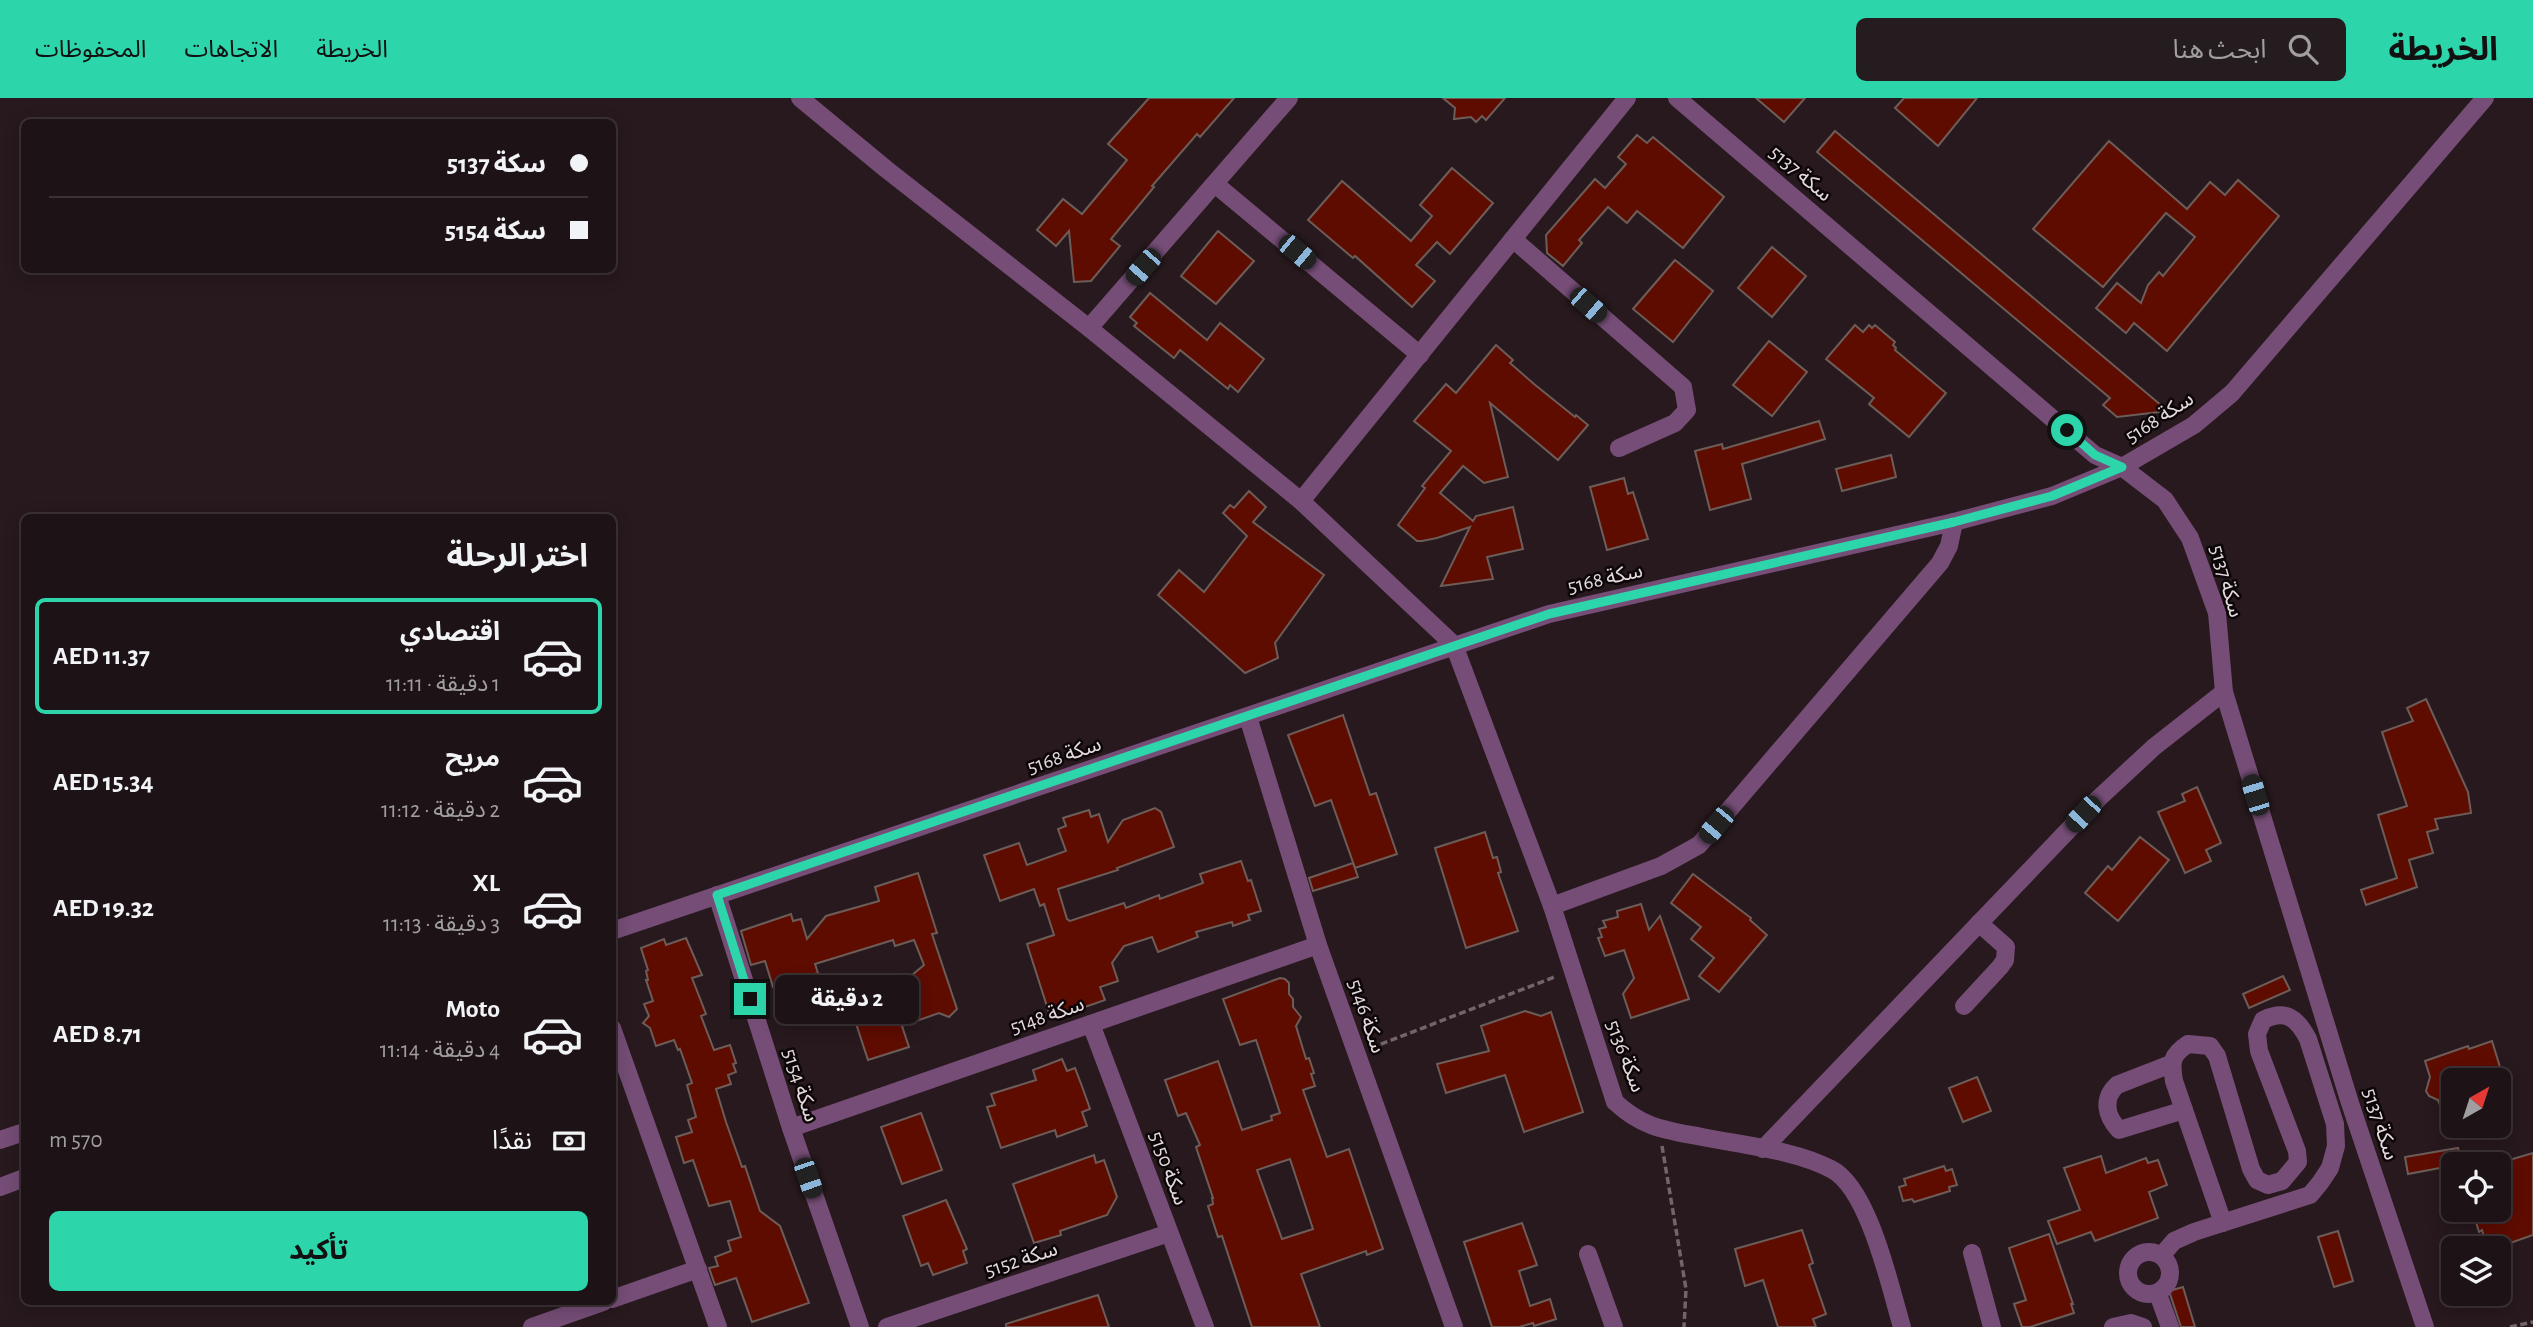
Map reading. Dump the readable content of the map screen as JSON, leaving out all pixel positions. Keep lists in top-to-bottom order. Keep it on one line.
{"streets":{"street":["سكة 5137","سكة 5168","سكة 5148","سكة 5146","سكة 5136","سكة 5154","سكة 5150","سكة 5152"]},"crossings":[["سكة 5137","سكة 5168"],["سكة 5168","سكة 5146"],["سكة 5168","سكة 5136"],["سكة 5168","سكة 5154"],["سكة 5148","سكة 5146"],["سكة 5148","سكة 5154"],["سكة 5148","سكة 5150"],["سكة 5150","سكة 5152"]],"north":"top right","page":{"header":"الخريطة","search":"ابحث هنا","nav":["الخريطة","الاتجاهات","المحفوظات"],"banner":["سكة 5137","سكة 5154"],"heading":"اختر الرحلة","list":[{"name":"اقتصادي","note":"1 دقيقة · 11:11","value":"AED 11.37"},{"name":"مريح","note":"2 دقيقة · 11:12","value":"AED 15.34"},{"name":"XL","note":"3 دقيقة · 11:13","value":"AED 19.32"},{"name":"Moto","note":"4 دقيقة · 11:14","value":"AED 8.71"}],"bubble":"2 دقيقة","pay":["نقدًا","570 m"],"buttons":"تأكيد"}}
